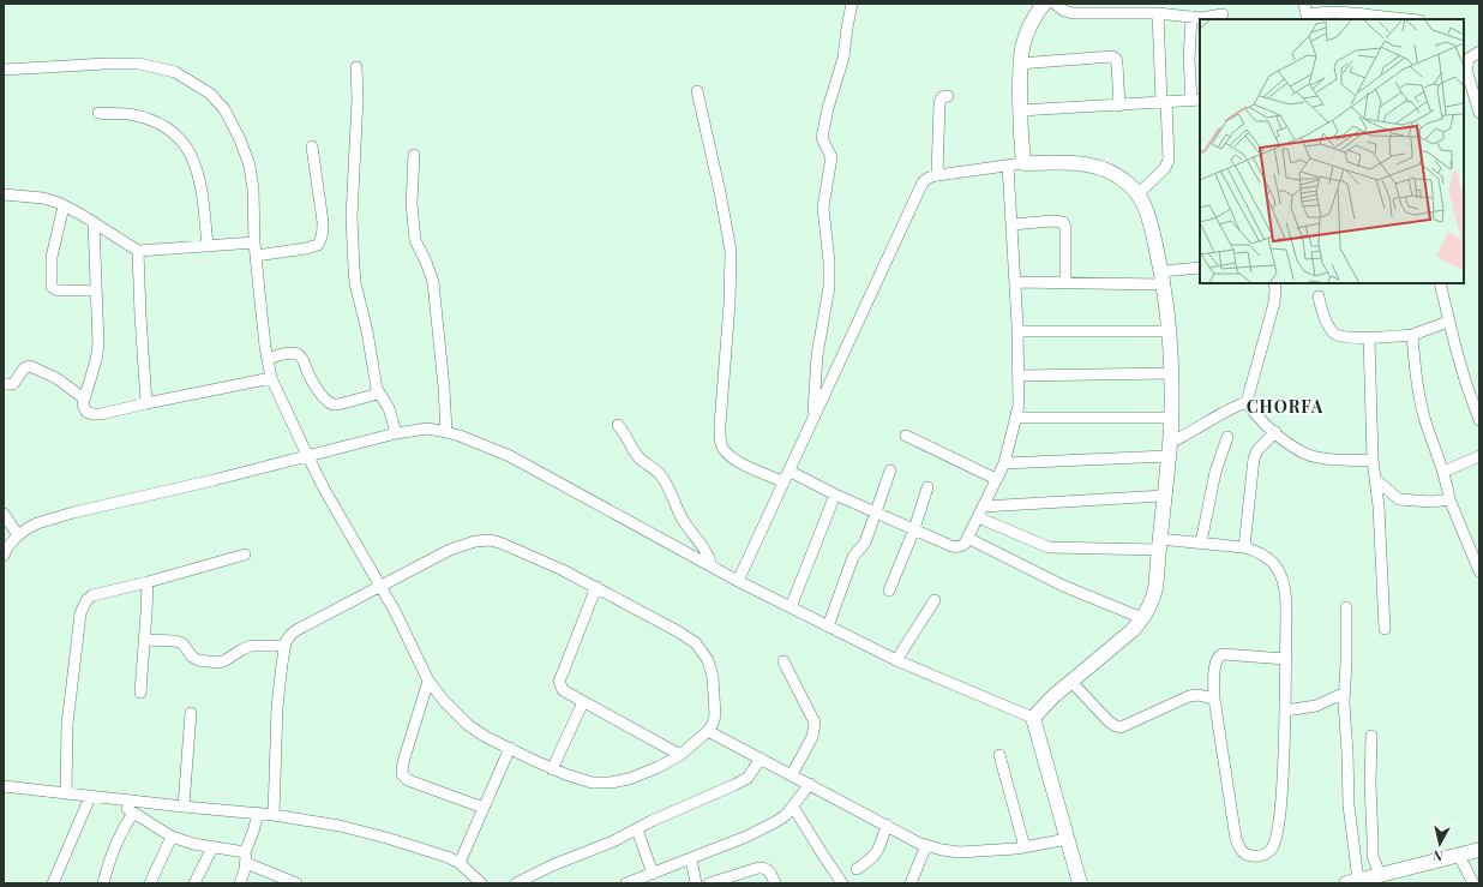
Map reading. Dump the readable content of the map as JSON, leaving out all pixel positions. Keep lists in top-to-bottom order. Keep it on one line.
{"districts":["CHORFA"],"north":"bottom"}
